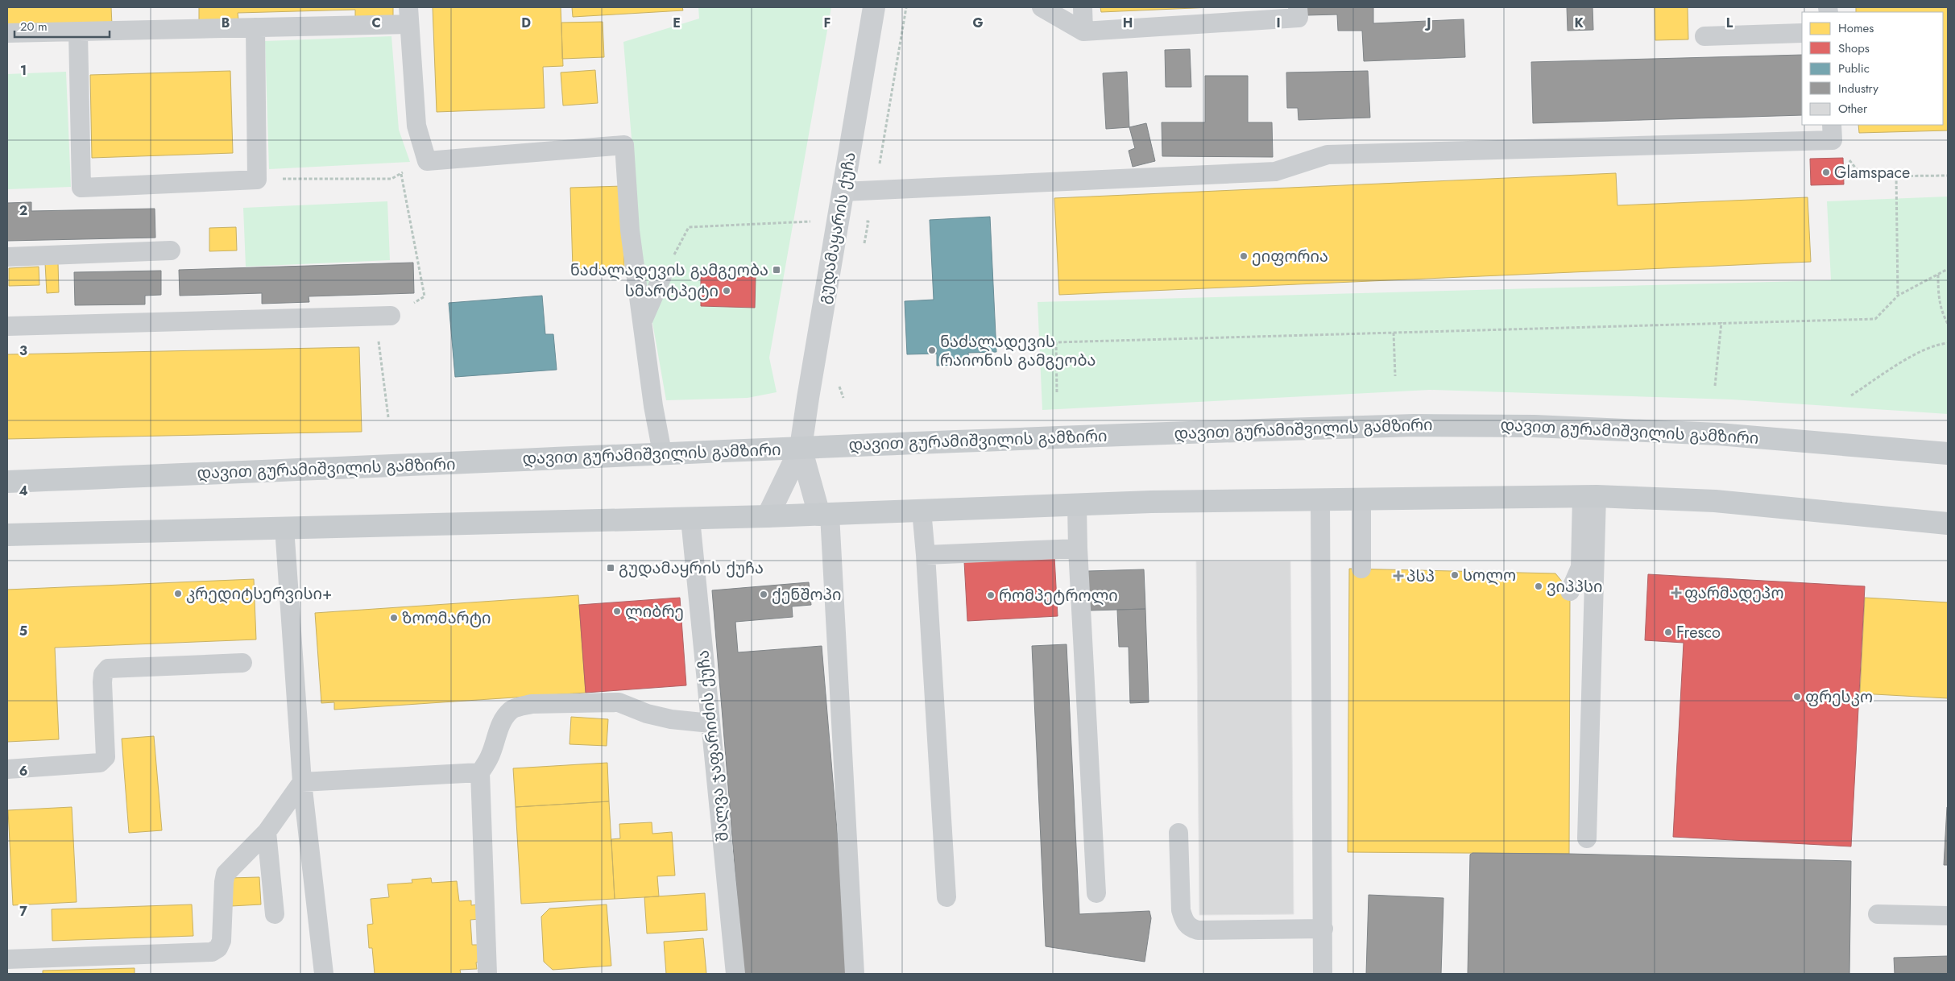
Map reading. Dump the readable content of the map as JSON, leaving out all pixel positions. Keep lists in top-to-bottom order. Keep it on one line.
{"streets":{"main road":["დავით გურამიშვილის გამზირი"],"street":["გუდამაყარის ქუჩა"],"lane":["შალვა ჯაფარიძის ქუჩა"]},"crossings":[["გუდამაყარის ქუჩა","დავით გურამიშვილის გამზირი"]],"places":{"other":["Glamspace","ეიფორია","სმარტპეტი","ნაძალადევის რაიონის გამგეობა","სოლო","ვიპპსი","კრედიტსერვისი+","ქენშოპი","რომპეტროლი","ლიბრე","ზოომარტი","Fresco","ფრესკო"],"transit":["ნაძალადევის გამგეობა","გუდამაყრის ქუჩა"],"health":["პსპ","ფარმადეპო"]},"legend":["Homes","Shops","Public","Industry","Other"],"scale_bar":"20 m","grid":{"columns":["B","C","D","E","F","G","H","I","J","K","L"],"rows":["1","2","3","4","5","6","7"]}}
